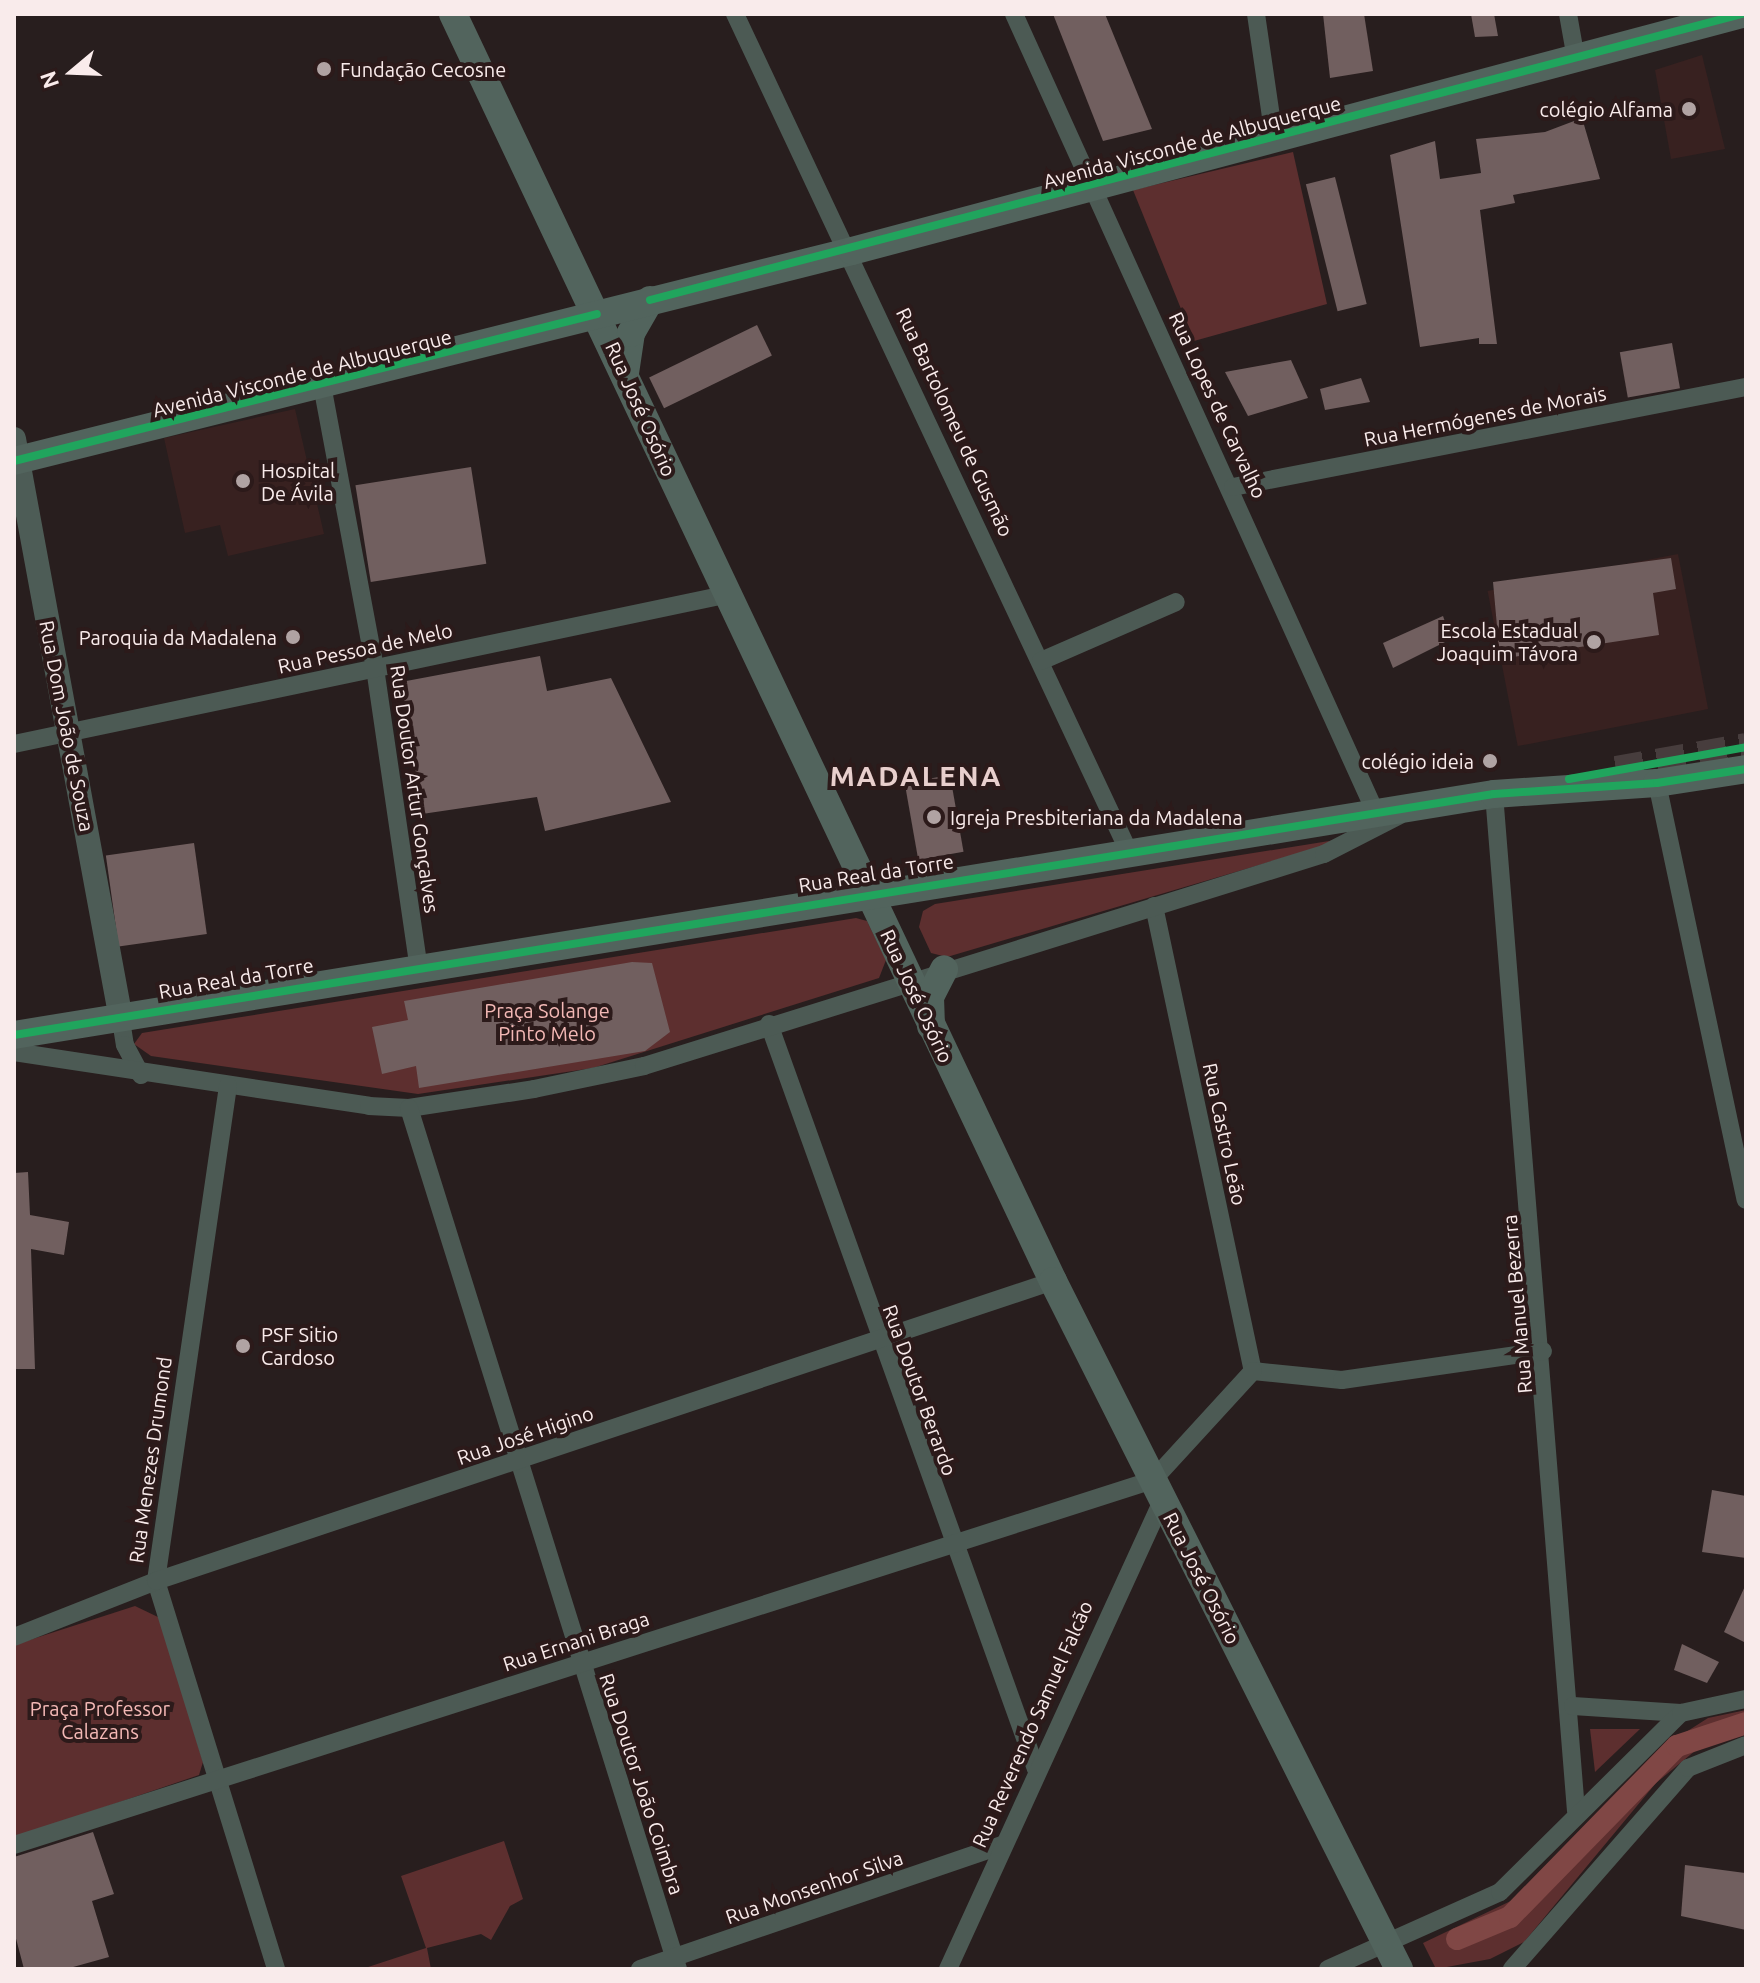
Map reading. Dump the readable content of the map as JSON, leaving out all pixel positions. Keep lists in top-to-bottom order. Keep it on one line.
{"streets":{"main road":["Avenida Visconde de Albuquerque","Rua José Osório","Rua Real da Torre"],"street":["Rua Lopes de Carvalho","Rua Hermógenes de Morais","Rua Bartolomeu de Gusmão","Rua Pessoa de Melo","Rua Dom João de Souza","Rua Doutor Artur Gonçalves","Rua Castro Leão","Rua Manuel Bezerra","Rua Doutor Berardo","Rua José Higino","Rua Menezes Drumond","Rua Ernani Braga","Rua Reverendo Samuel Falcão","Rua Doutor João Coimbra","Rua Monsenhor Silva"]},"crossings":[["Avenida Visconde de Albuquerque","Rua Lopes de Carvalho"],["Avenida Visconde de Albuquerque","Rua José Osório"],["Avenida Visconde de Albuquerque","Rua Bartolomeu de Gusmão"],["Avenida Visconde de Albuquerque","Rua Dom João de Souza"],["Avenida Visconde de Albuquerque","Rua Doutor Artur Gonçalves"],["Rua Lopes de Carvalho","Rua Hermógenes de Morais"],["Rua Lopes de Carvalho","Rua Real da Torre"],["Rua José Osório","Rua Pessoa de Melo"],["Rua José Osório","Rua Real da Torre"],["Rua José Osório","Rua José Higino"],["Rua José Osório","Rua Ernani Braga"],["Rua José Osório","Rua Reverendo Samuel Falcão"],["Rua Bartolomeu de Gusmão","Rua Real da Torre"],["Rua Pessoa de Melo","Rua Dom João de Souza"],["Rua Pessoa de Melo","Rua Doutor Artur Gonçalves"],["Rua Dom João de Souza","Rua Real da Torre"],["Rua Doutor Artur Gonçalves","Rua Real da Torre"],["Rua Real da Torre","Rua Castro Leão"],["Rua Real da Torre","Rua Manuel Bezerra"],["Rua Real da Torre","Rua Doutor Berardo"],["Rua Real da Torre","Rua Menezes Drumond"],["Rua Real da Torre","Rua Doutor João Coimbra"],["Rua Castro Leão","Rua Reverendo Samuel Falcão"],["Rua Doutor Berardo","Rua José Higino"],["Rua Doutor Berardo","Rua Ernani Braga"],["Rua Doutor Berardo","Rua Reverendo Samuel Falcão"],["Rua José Higino","Rua Menezes Drumond"],["Rua José Higino","Rua Doutor João Coimbra"],["Rua Menezes Drumond","Rua Ernani Braga"],["Rua Ernani Braga","Rua Reverendo Samuel Falcão"],["Rua Ernani Braga","Rua Doutor João Coimbra"],["Rua Reverendo Samuel Falcão","Rua Monsenhor Silva"],["Rua Doutor João Coimbra","Rua Monsenhor Silva"]],"districts":["MADALENA"],"parks":["Praça Solange Pinto Melo","Praça Professor Calazans"],"places":["Fundação Cecosne","colégio Alfama","Hospital De Ávila","Paroquia da Madalena","Escola Estadual Joaquim Távora","colégio ideia","Igreja Presbiteriana da Madalena","PSF Sitio Cardoso"],"north":"left"}
